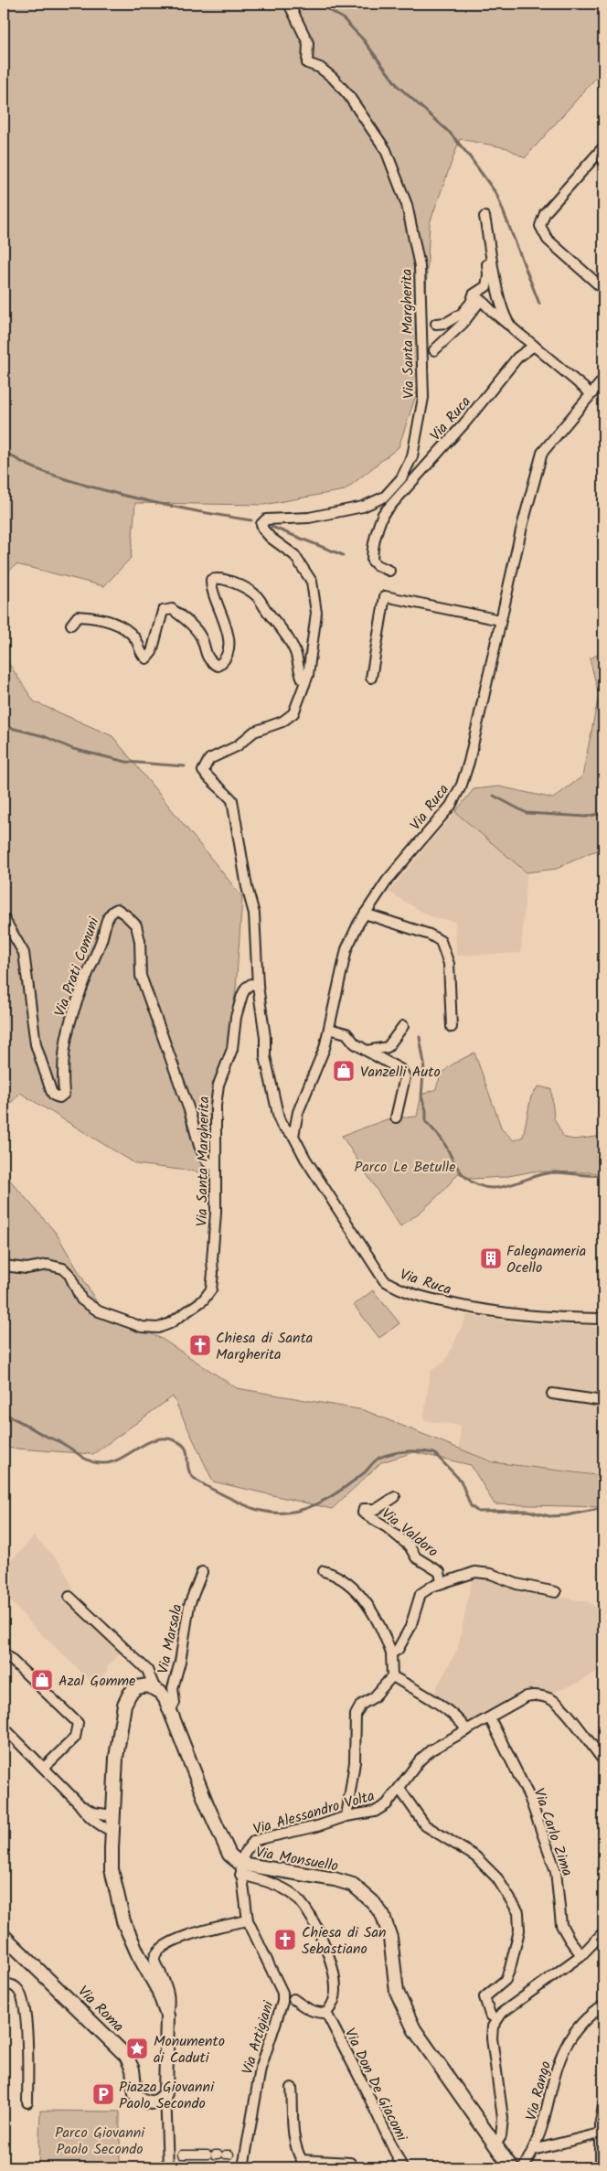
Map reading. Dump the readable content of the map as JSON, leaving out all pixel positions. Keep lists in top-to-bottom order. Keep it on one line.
{"streets":{"main road":["Via Monsuello","Via Roma"],"street":["Via Santa Margherita","Via Ruca","Via Prati Comuni","Via Valdoro","Via Marsala","Via Alessandro Volta","Via Carlo Zima","Via Artigiani","Via Don De Giacomi","Via Rango"]},"crossings":[["Via Santa Margherita","Via Ruca"],["Via Santa Margherita","Via Prati Comuni"],["Via Marsala","Via Monsuello"],["Via Alessandro Volta","Via Carlo Zima"],["Via Alessandro Volta","Via Monsuello"],["Via Alessandro Volta","Via Artigiani"],["Via Monsuello","Via Artigiani"]],"parks":["Parco Le Betulle","Parco Giovanni Paolo Secondo"],"places":{"shop":["Vanzelli Auto","Azal Gomme"],"building":["Falegnameria Ocello"],"church":["Chiesa di Santa Margherita","Chiesa di San Sebastiano"],"place":["Monumento ai Caduti"],"parking":["Piazza Giovanni Paolo Secondo"]}}
